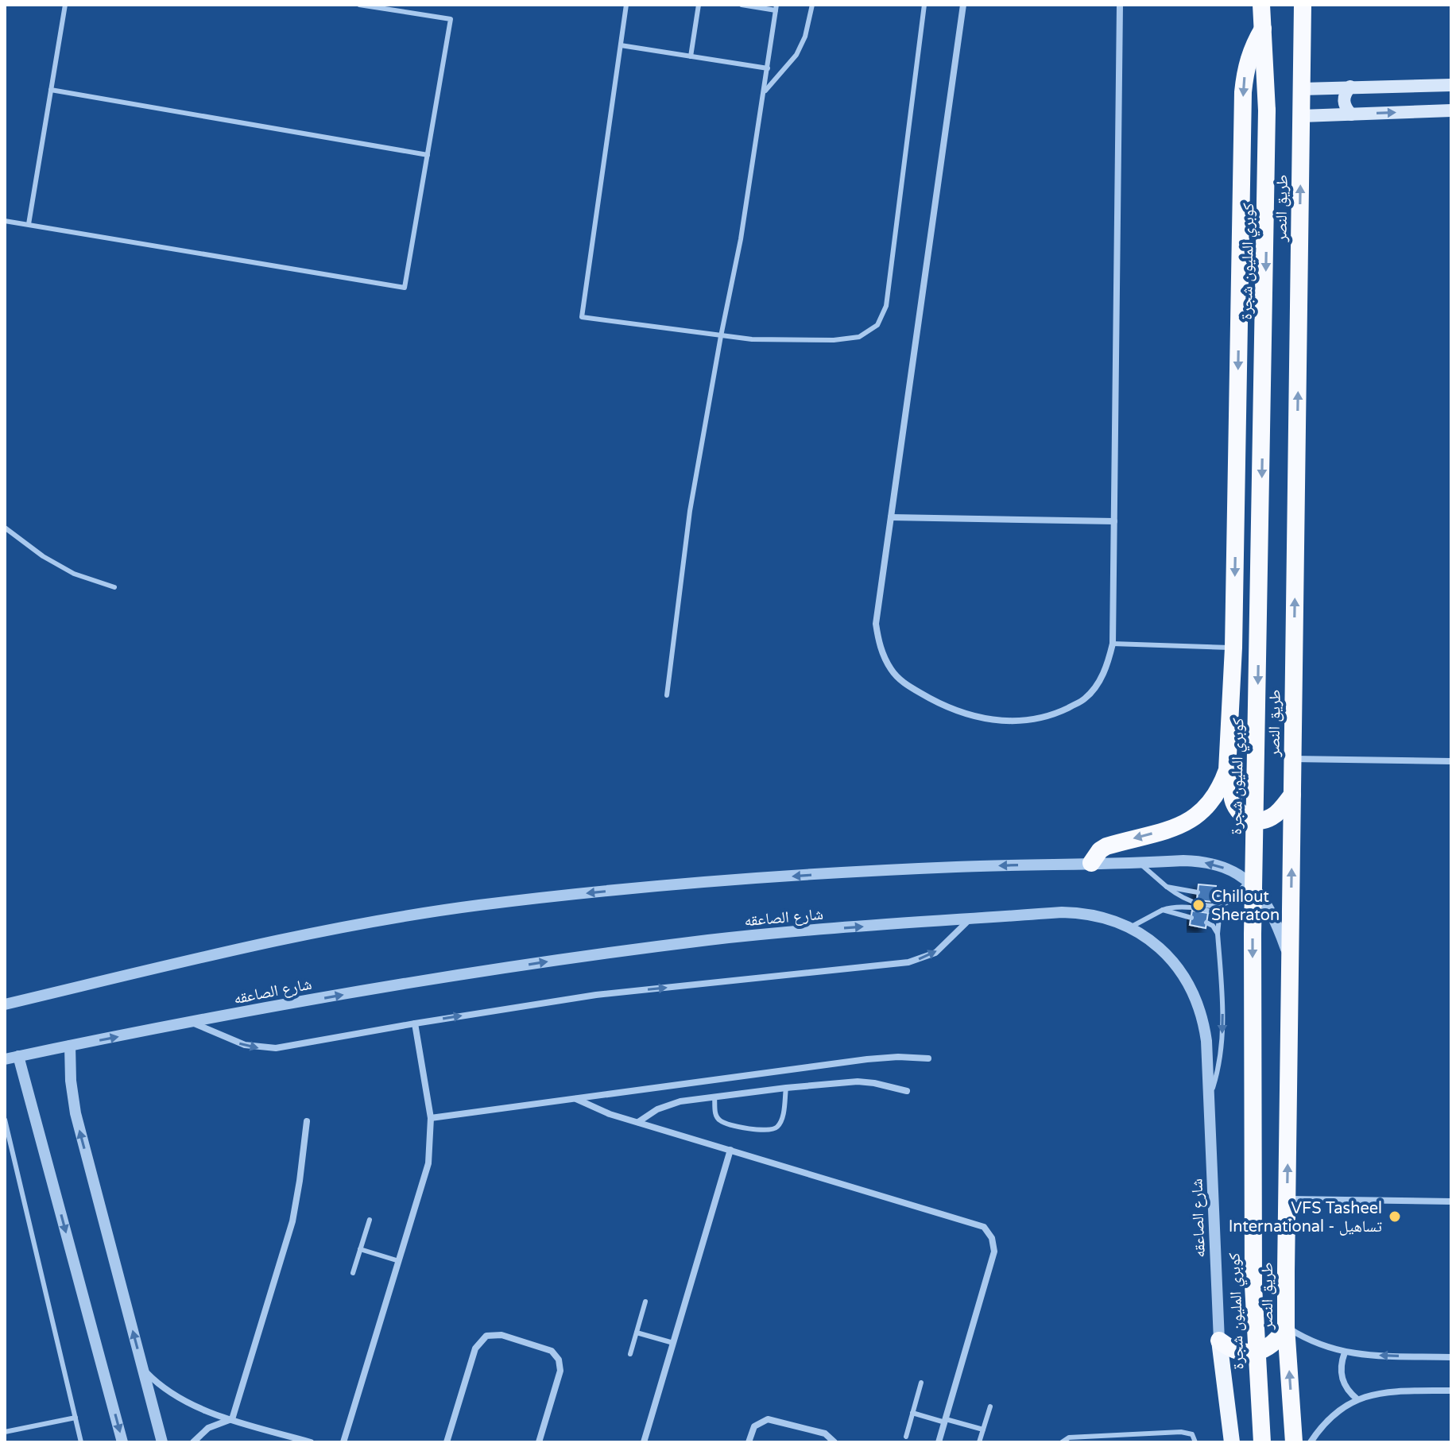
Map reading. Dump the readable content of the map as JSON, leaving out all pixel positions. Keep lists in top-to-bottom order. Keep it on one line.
{"streets":{"highway":["طريق النصر","كوبري المليون شجرة"],"street":["شارع الصاعقه"]},"places":["Chillout Sheraton","VFS Tasheel International - تساهيل"]}
